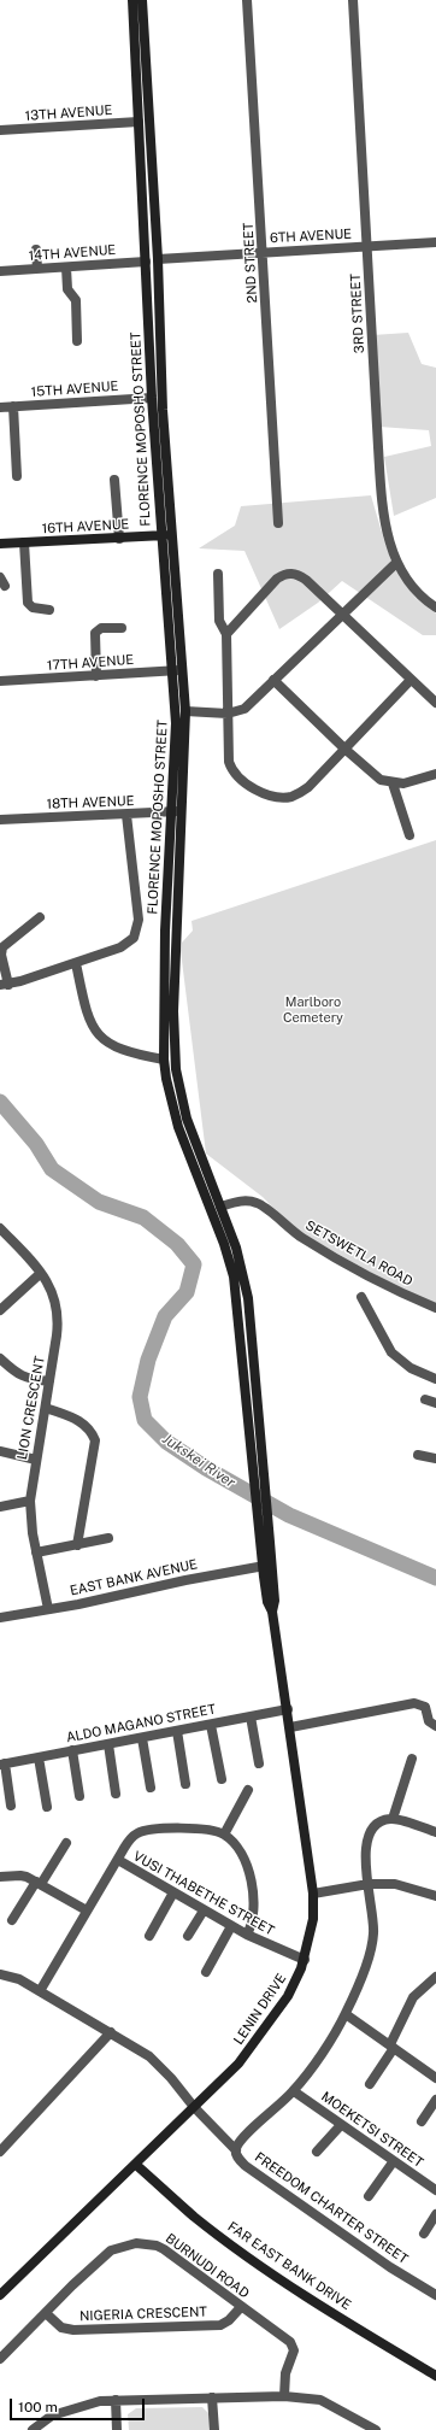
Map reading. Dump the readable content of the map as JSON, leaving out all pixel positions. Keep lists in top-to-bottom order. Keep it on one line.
{"streets":{"street":["13TH AVENUE","6TH AVENUE","14TH AVENUE","2ND STREET","3RD STREET","15TH AVENUE","FLORENCE MOPOSHO STREET","16TH AVENUE","17TH AVENUE","18TH AVENUE","SETSWETLA ROAD","LION CRESCENT","EAST BANK AVENUE","ALDO MAGANO STREET","VUSI THABETHE STREET","LENIN DRIVE","MOEKETSI STREET","FREEDOM CHARTER STREET","BURNUDI ROAD","FAR EAST BANK DRIVE","NIGERIA CRESCENT"]},"crossings":[["13TH AVENUE","FLORENCE MOPOSHO STREET"],["6TH AVENUE","2ND STREET"],["6TH AVENUE","3RD STREET"],["6TH AVENUE","FLORENCE MOPOSHO STREET"],["14TH AVENUE","FLORENCE MOPOSHO STREET"],["15TH AVENUE","FLORENCE MOPOSHO STREET"],["FLORENCE MOPOSHO STREET","16TH AVENUE"],["FLORENCE MOPOSHO STREET","17TH AVENUE"],["FLORENCE MOPOSHO STREET","18TH AVENUE"],["FLORENCE MOPOSHO STREET","SETSWETLA ROAD"],["FLORENCE MOPOSHO STREET","EAST BANK AVENUE"],["FLORENCE MOPOSHO STREET","LENIN DRIVE"],["LION CRESCENT","EAST BANK AVENUE"],["EAST BANK AVENUE","LENIN DRIVE"],["ALDO MAGANO STREET","LENIN DRIVE"],["VUSI THABETHE STREET","LENIN DRIVE"],["LENIN DRIVE","FAR EAST BANK DRIVE"],["MOEKETSI STREET","FREEDOM CHARTER STREET"],["BURNUDI ROAD","NIGERIA CRESCENT"]],"water":["Jukskei River"],"parks":["Marlboro Cemetery"],"scale_bar":"100 m"}
